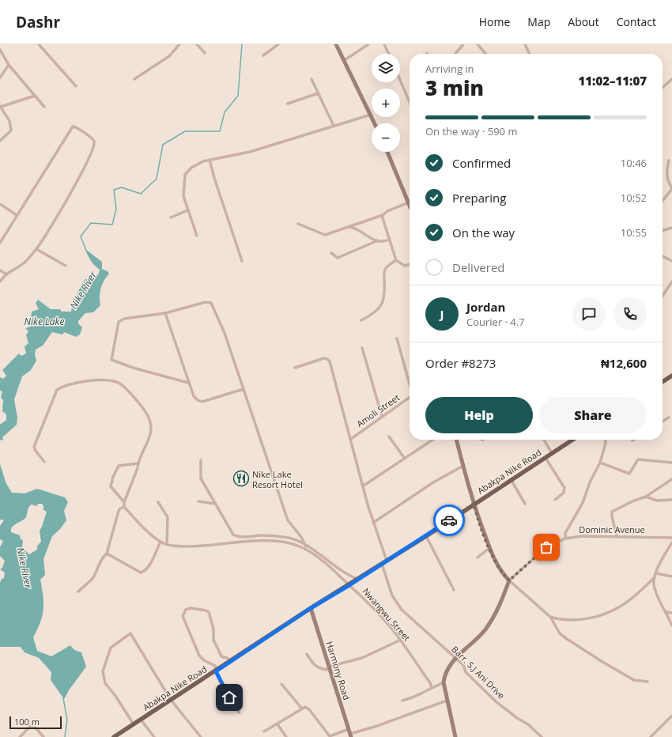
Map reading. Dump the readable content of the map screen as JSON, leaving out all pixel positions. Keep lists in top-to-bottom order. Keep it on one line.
{"streets":{"main road":["Abakpa Nike Road","Harmony Road"],"street":["Amoli Street","Dominic Avenue","Nwangwu Street","Barr. S.J Ani Drive"]},"crossings":[["Abakpa Nike Road","Nwangwu Street"],["Abakpa Nike Road","Harmony Road"],["Abakpa Nike Road","Barr. S.J Ani Drive"]],"water":["Nike River","Nike Lake"],"places":{"restaurant":["Nike Lake Resort Hotel"]},"scale_bar":"100 m","page":{"header":"Dashr","nav":["Home","Map","About","Contact"],"map_buttons":["+","−"],"heading":["3 min","Arriving in","11:02–11:07"],"panel":["Jordan","Courier · 4.7","Order #8273","₦12,600"],"bar":"On the way · 590 m","list":[["Confirmed","10:46"],["Preparing","10:52"],["On the way","10:55"],"Delivered"],"round":"J","buttons":["Help","Share"],"scale":"100 m"}}
